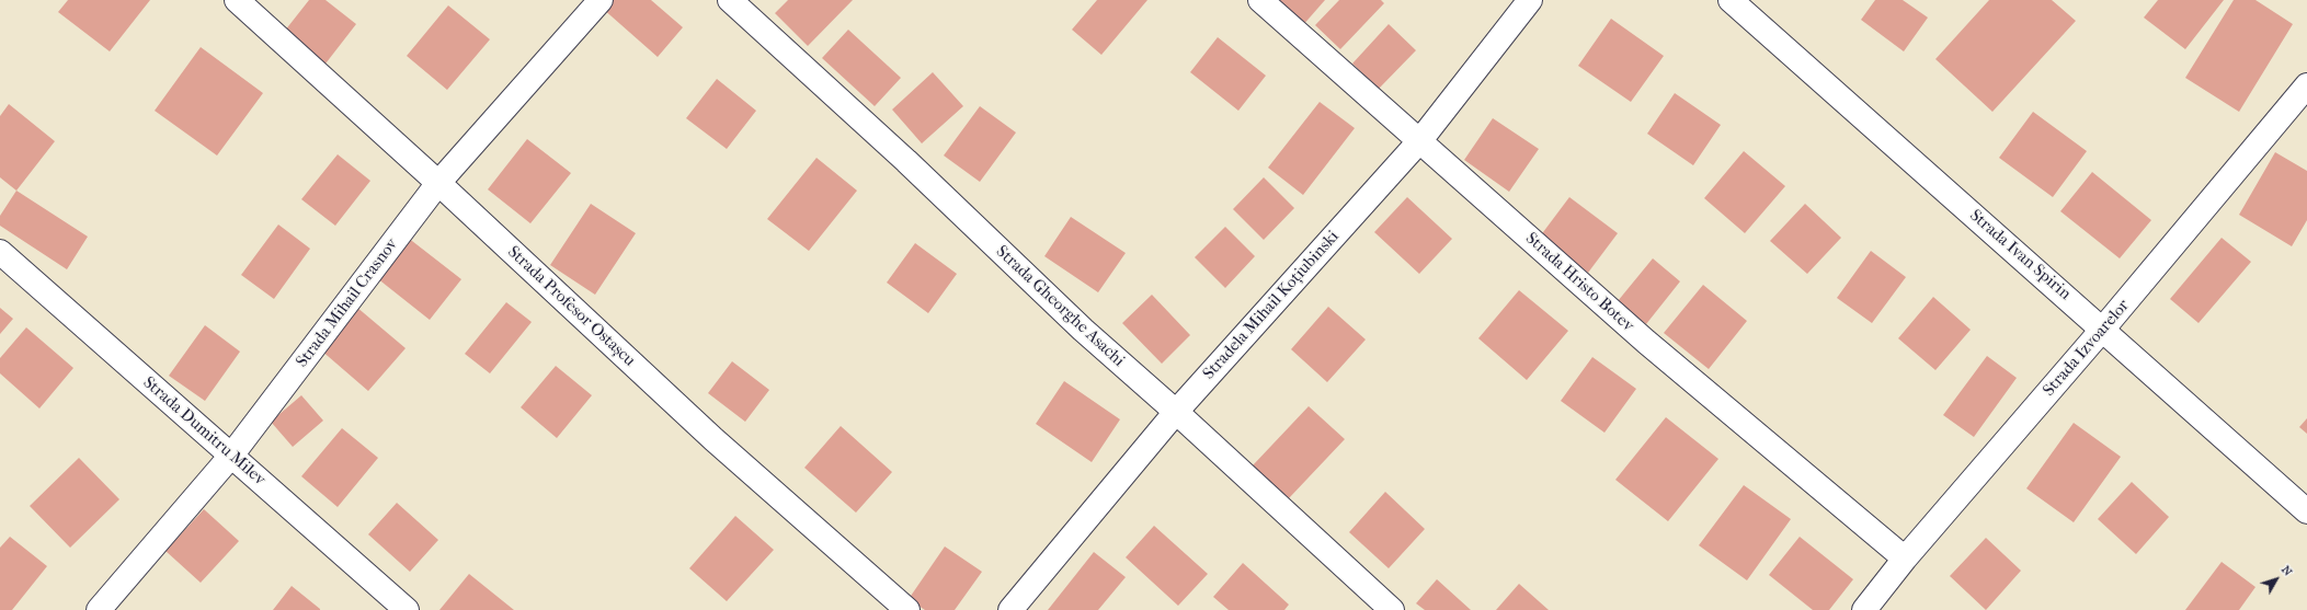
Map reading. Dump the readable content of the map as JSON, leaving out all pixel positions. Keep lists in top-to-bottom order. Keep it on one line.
{"streets":{"street":["Strada Ivan Spirin","Strada Hristo Botev","Strada Mihail Crasnov","Stradela Mihail Koțiubinski","Strada Profesor Ostașcu","Strada Gheorghe Asachi","Strada Izvoarelor","Strada Dumitru Milev"]},"crossings":[["Strada Ivan Spirin","Strada Izvoarelor"],["Strada Hristo Botev","Stradela Mihail Koțiubinski"],["Strada Hristo Botev","Strada Izvoarelor"],["Strada Mihail Crasnov","Strada Profesor Ostașcu"],["Strada Mihail Crasnov","Strada Dumitru Milev"],["Stradela Mihail Koțiubinski","Strada Gheorghe Asachi"]],"north":"top right"}
